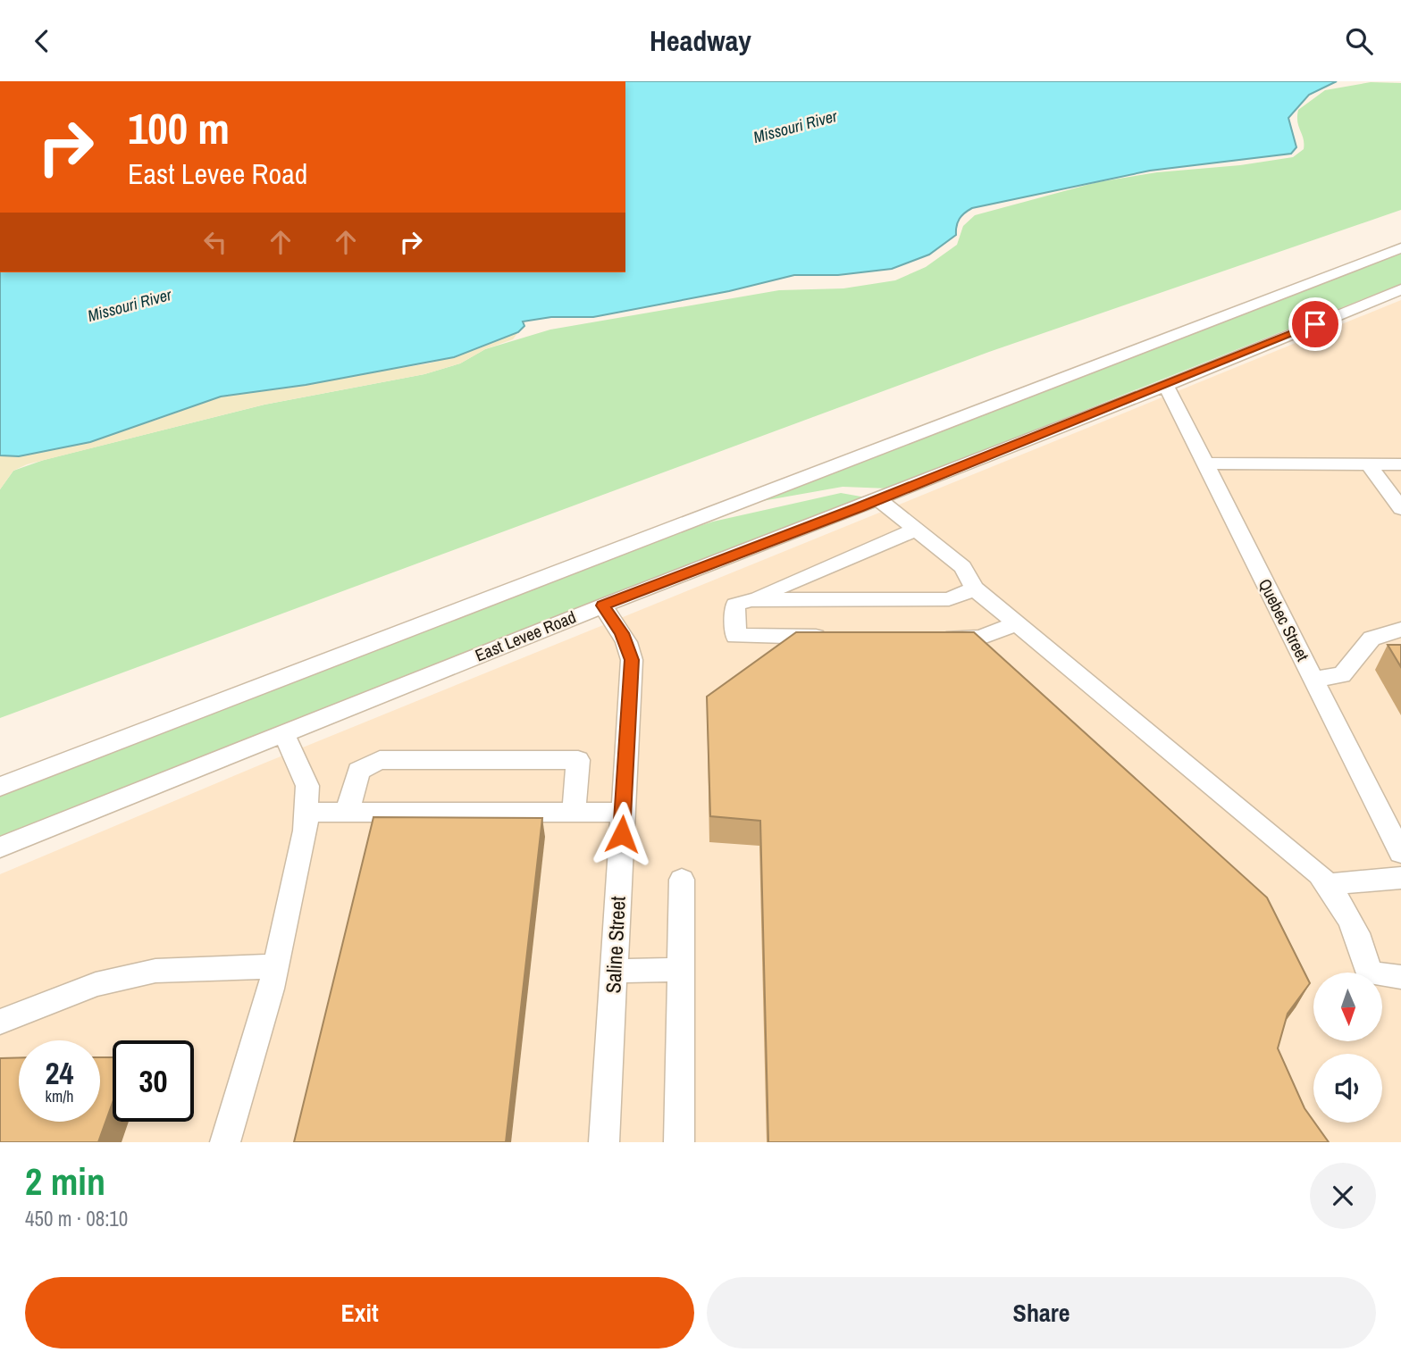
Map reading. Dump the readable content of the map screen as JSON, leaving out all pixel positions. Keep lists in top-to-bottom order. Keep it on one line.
{"streets":{"street":["Quebec Street","East Levee Road","Saline Street"]},"crossings":[["Quebec Street","East Levee Road"],["East Levee Road","Saline Street"]],"water":["Missouri River"],"north":"bottom","page":{"header":"Headway","turn":["100 m","East Levee Road"],"speed":"24 km/h","limit":"30","heading":["2 min","450 m · 08:10"],"buttons":["Exit","Share"]}}
